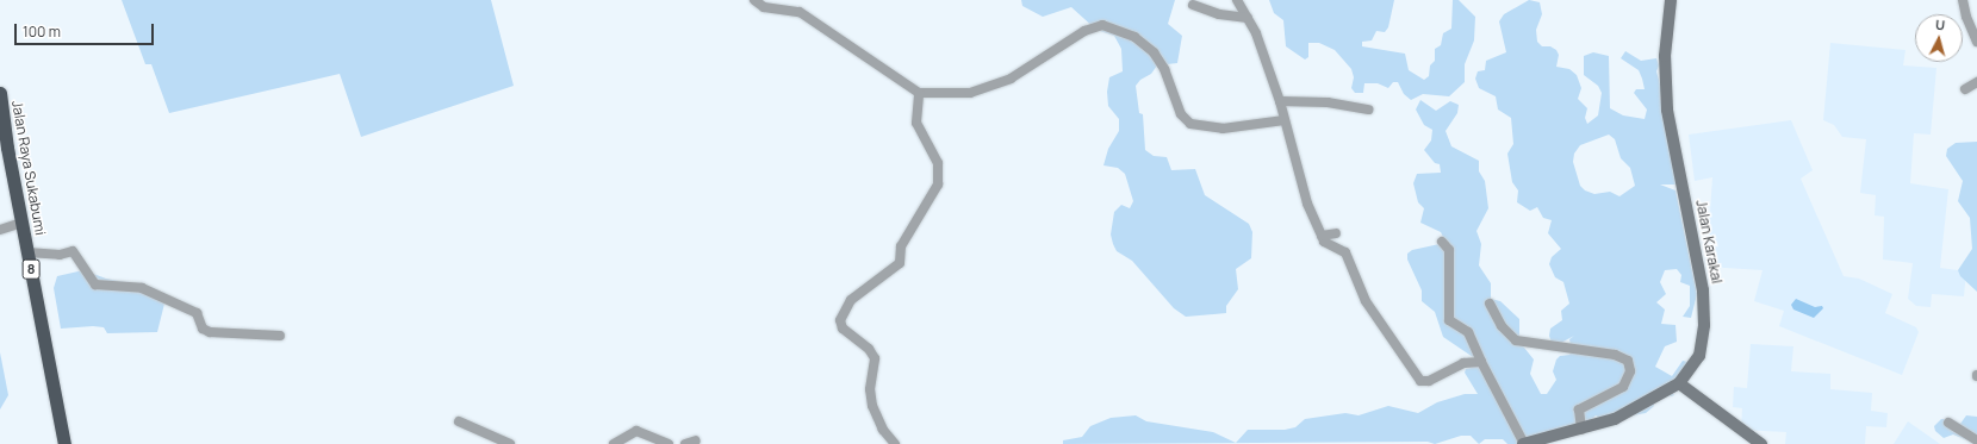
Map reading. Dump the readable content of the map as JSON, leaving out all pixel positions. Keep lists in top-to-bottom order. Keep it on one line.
{"streets":{"highway":["Jalan Raya Sukabumi","8"],"main road":["Jalan Karakal"]},"scale_bar":"100 m","north":"top"}
